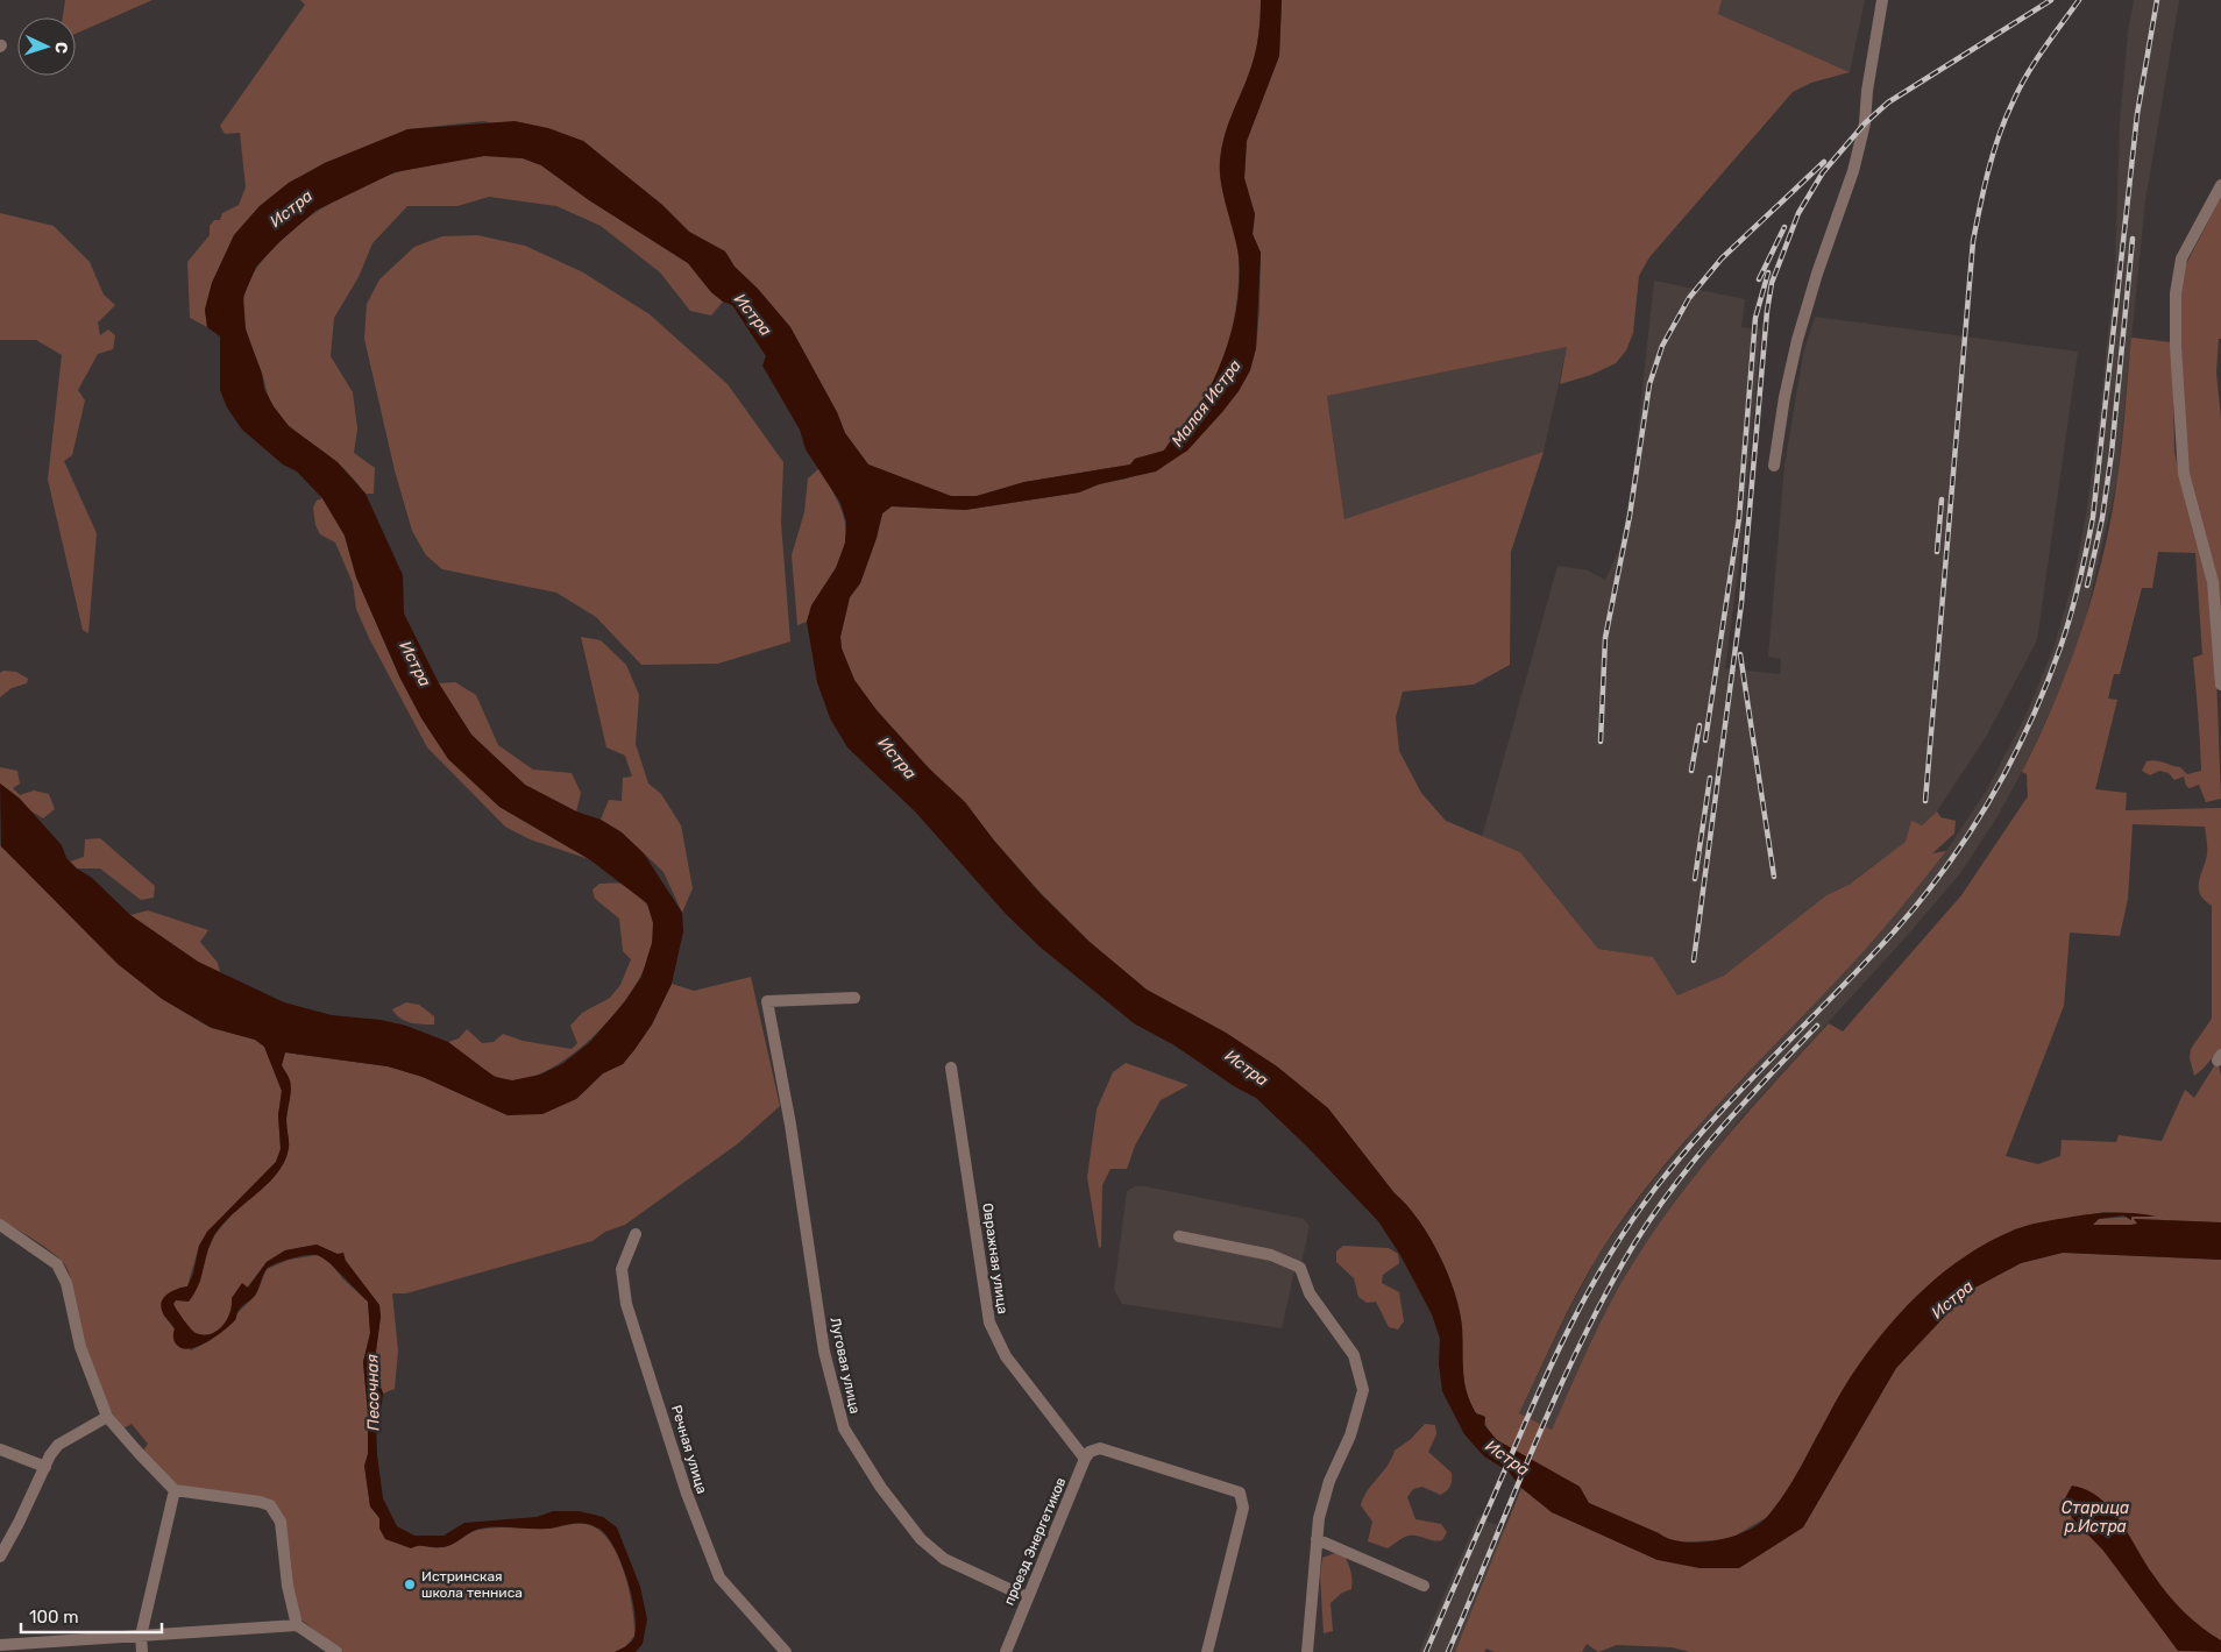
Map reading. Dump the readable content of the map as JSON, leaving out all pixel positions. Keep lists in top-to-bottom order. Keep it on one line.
{"streets":{"street":["Овражная улица","Луговая улица","Речная улица","проезд Энергетиков"]},"crossings":[["Овражная улица","проезд Энергетиков"],["Луговая улица","проезд Энергетиков"]],"water":["Истра","Малая Истра","Песочная","Старица р.Истра"],"places":["Истринская школа тенниса"],"scale_bar":"100 m","north":"right"}
